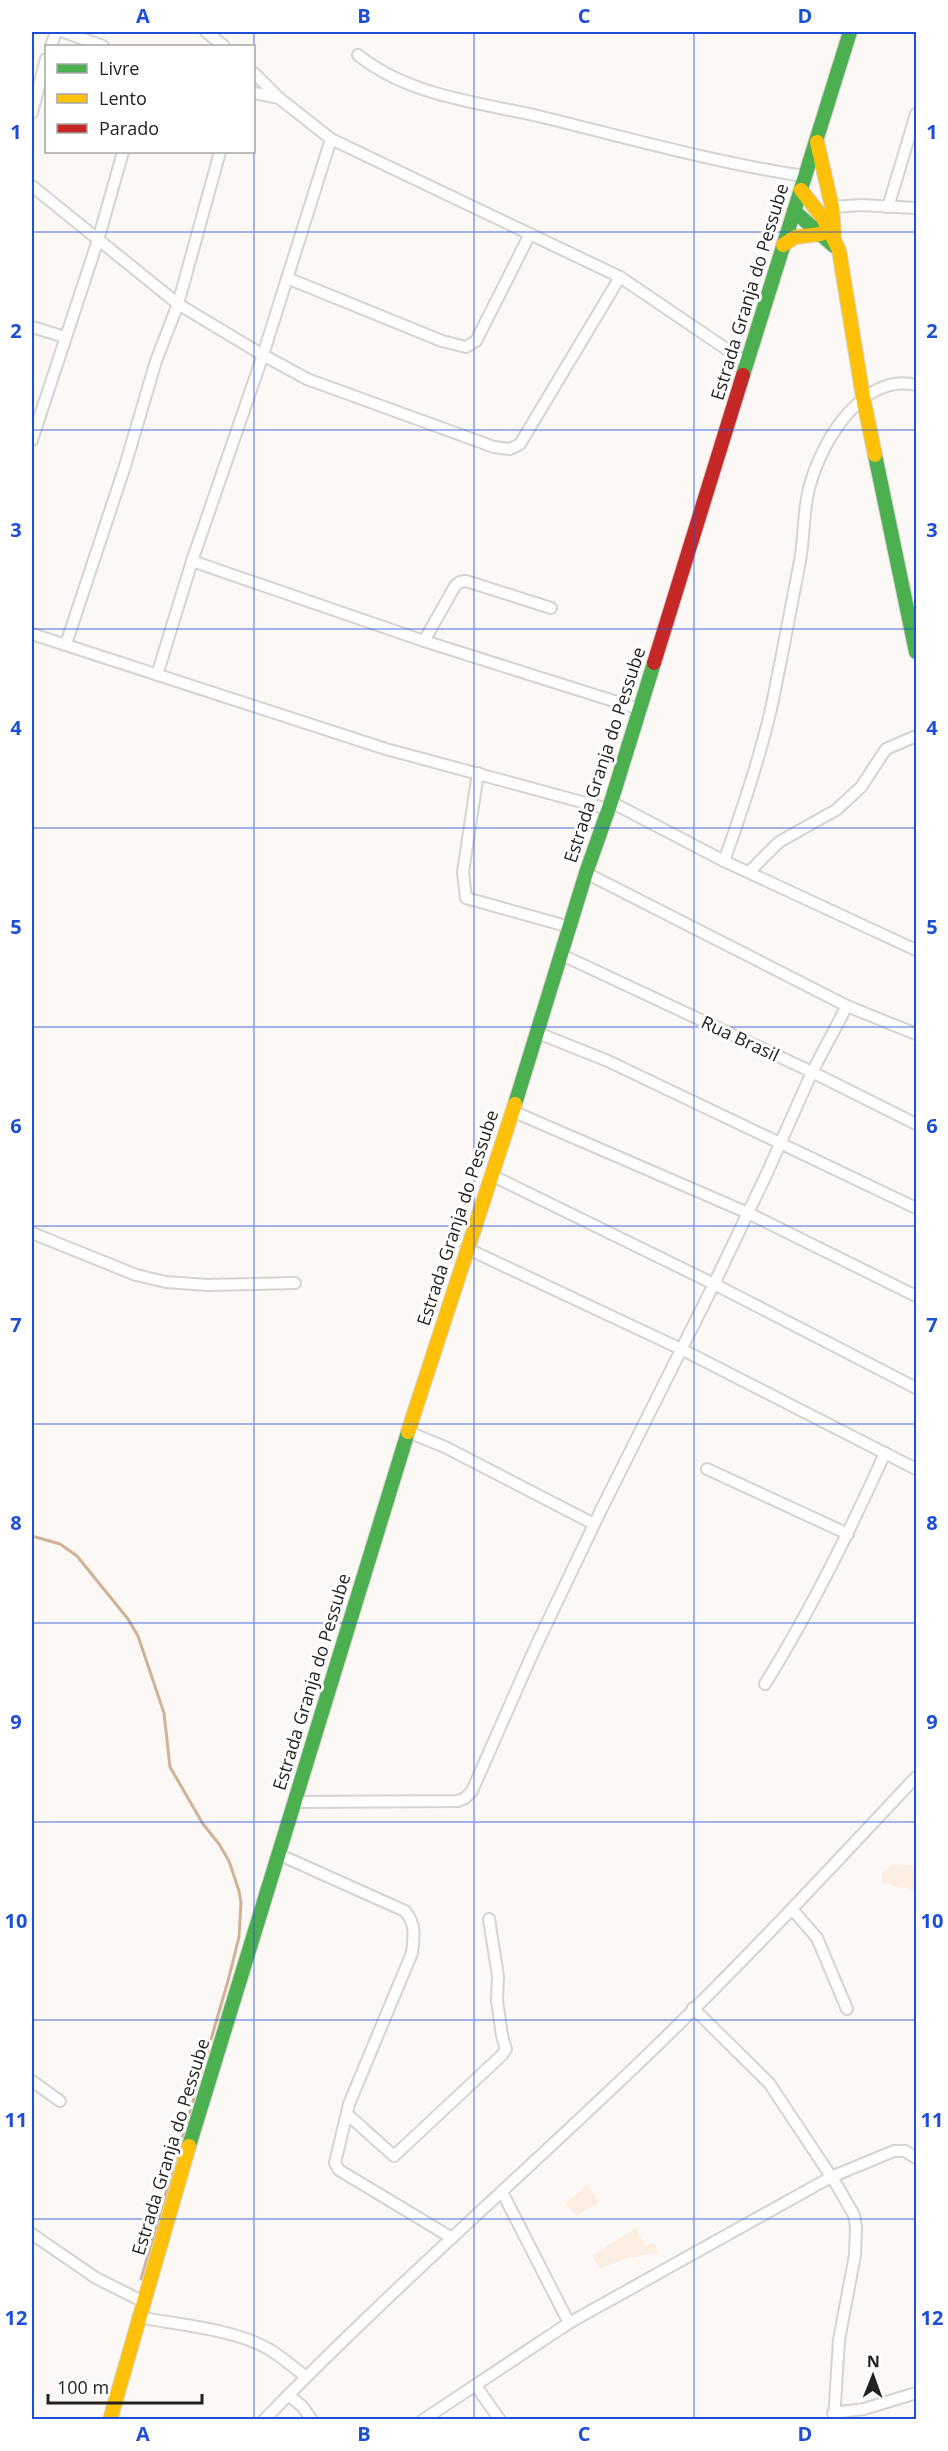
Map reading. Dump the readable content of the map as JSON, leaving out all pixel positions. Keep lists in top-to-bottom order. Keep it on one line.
{"streets":{"main road":["Estrada Granja do Pessube"],"street":["Rua Brasil"]},"crossings":[["Estrada Granja do Pessube","Rua Brasil"]],"legend":["Livre","Lento","Parado"],"scale_bar":"100 m","north":"top","grid":{"columns":["A","B","C","D"],"rows":["1","2","3","4","5","6","7","8","9","10","11","12"]}}
